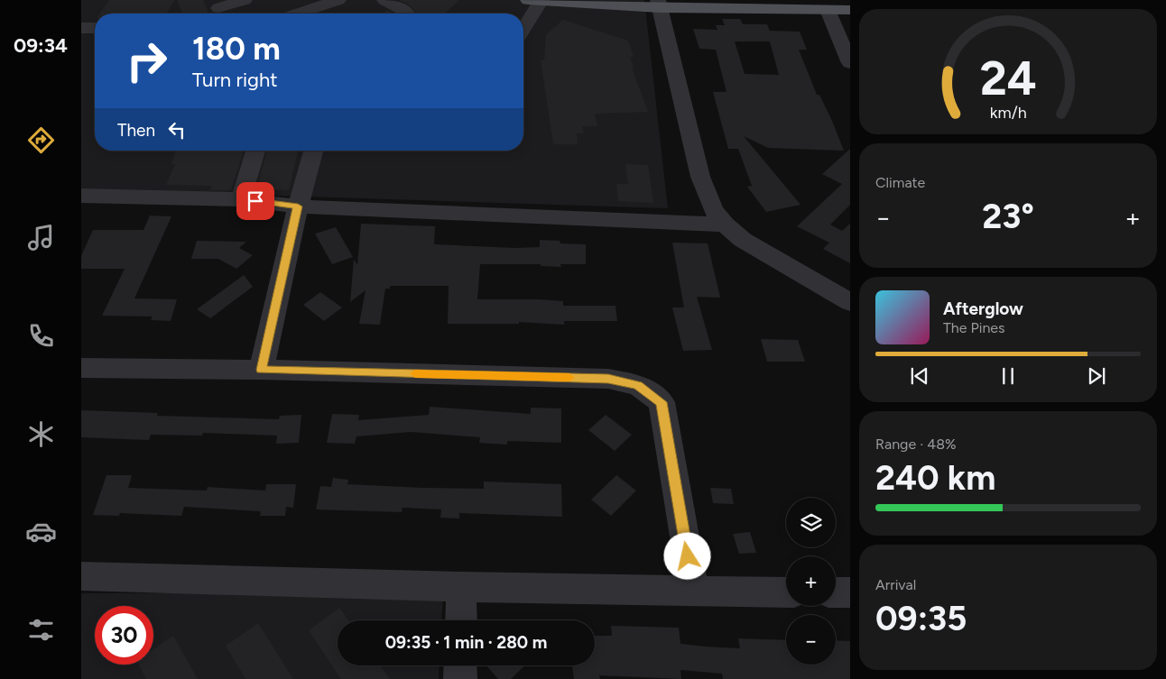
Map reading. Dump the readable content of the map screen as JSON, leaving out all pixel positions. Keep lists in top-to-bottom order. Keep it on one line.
{"page":{"tabs":"09:34","turn":["180 m","Turn right"],"then":"Then","tile":["Climate",["Range · 48%","240 km"],["Arrival","09:35"]],"heat":["−","23°","+"],"song":["Afterglow","The Pines"],"map_buttons":["+","−"],"limit":"30","trip":"09:35 · 1 min · 280 m","gauge":["24","km/h"]}}
